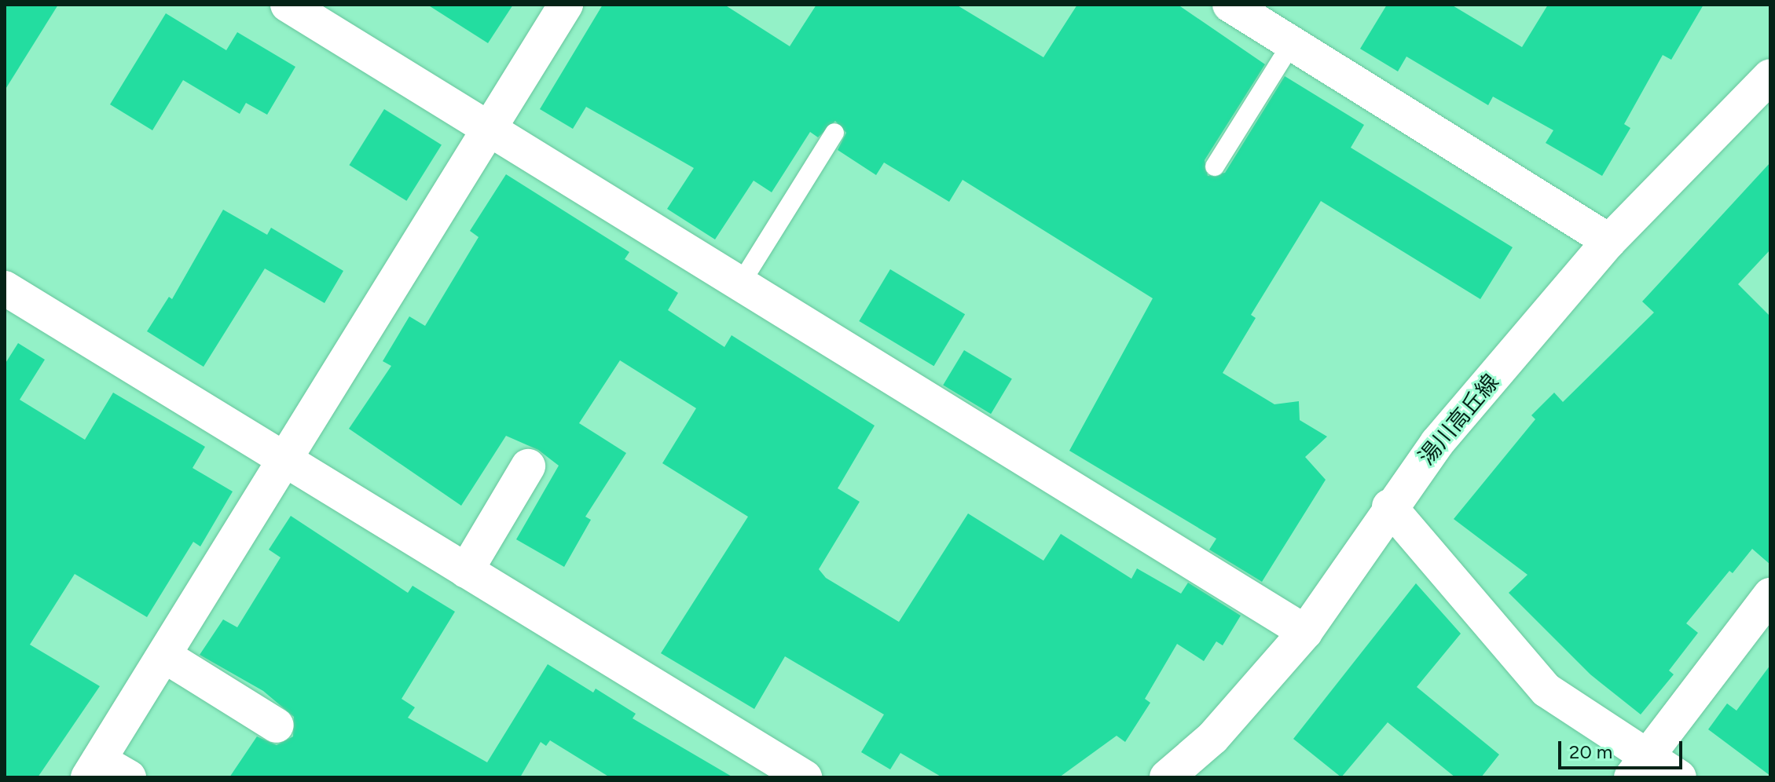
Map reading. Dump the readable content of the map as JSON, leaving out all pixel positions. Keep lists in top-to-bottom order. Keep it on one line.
{"streets":{"street":["湯川高丘線"]},"scale_bar":"20 m"}
